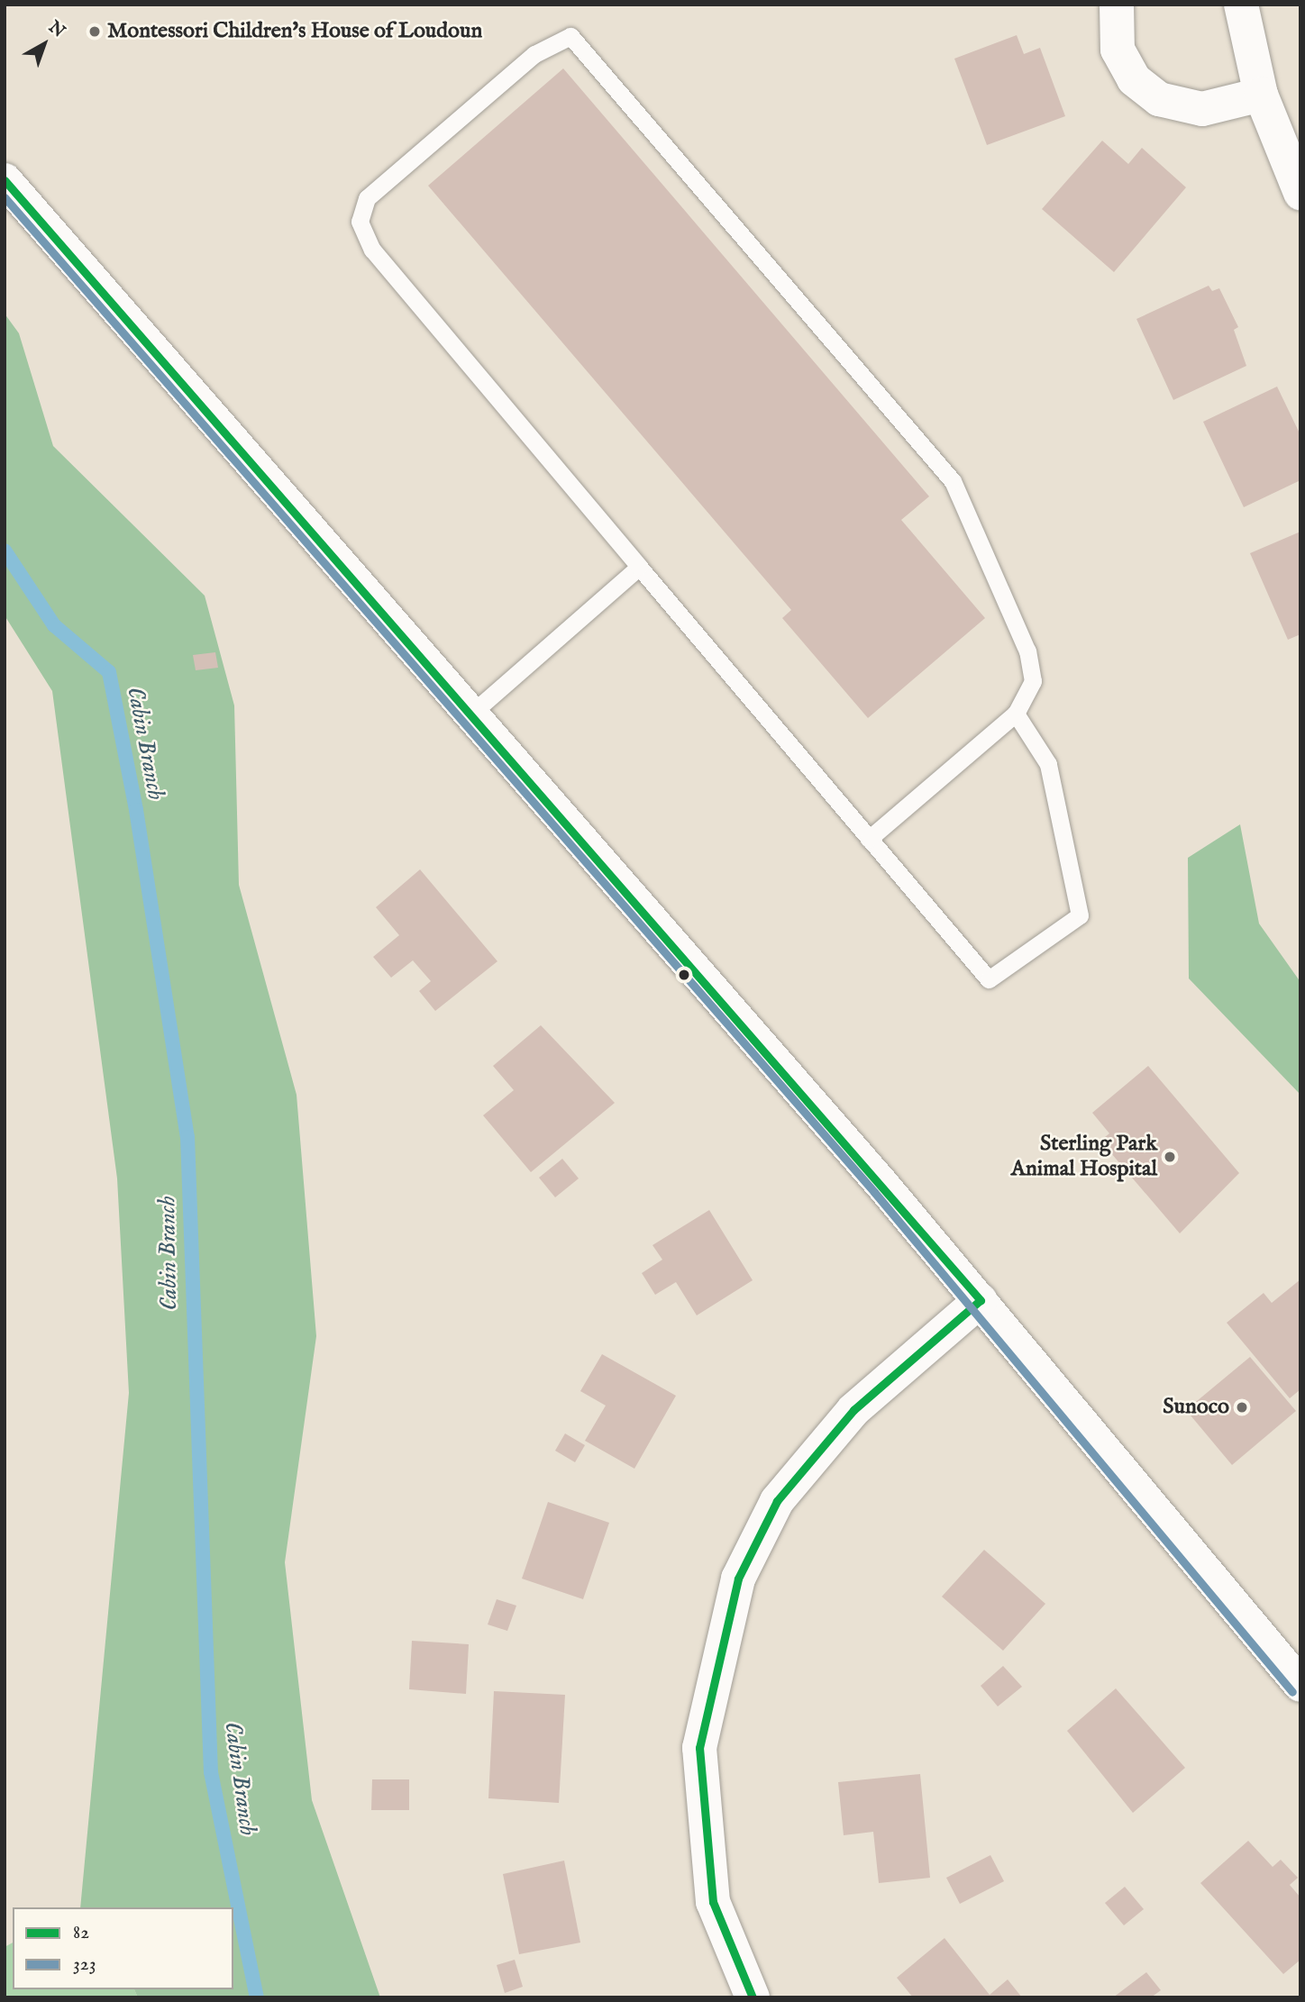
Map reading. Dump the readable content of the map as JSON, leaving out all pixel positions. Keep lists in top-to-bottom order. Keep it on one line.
{"water":["Cabin Branch"],"places":["Montessori Children's House of Loudoun","Sterling Park Animal Hospital","Sunoco"],"lines":["transit line 82","transit line 323"],"legend":["82","323"],"north":"top right"}
